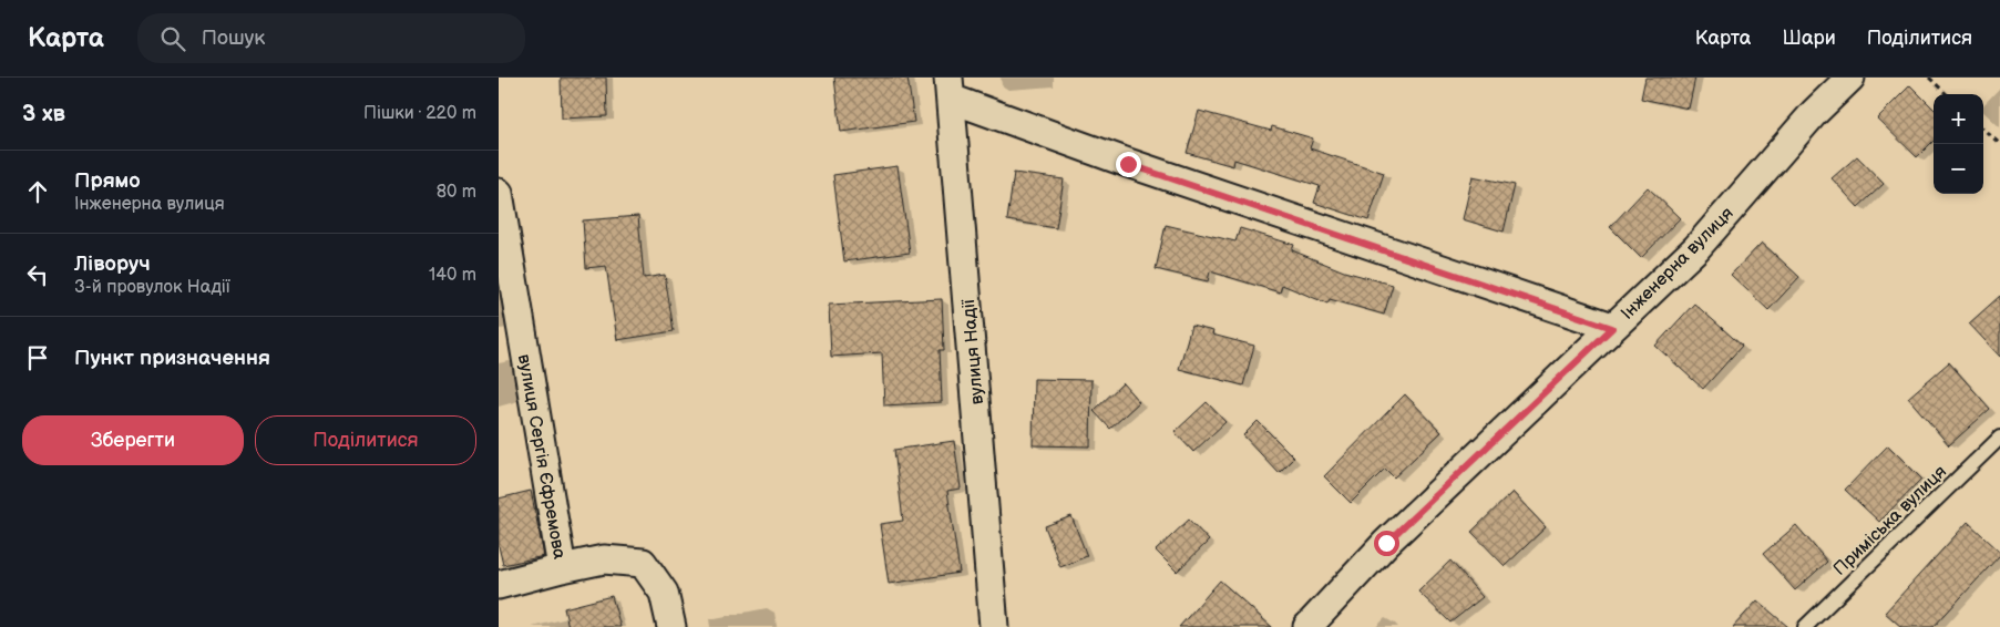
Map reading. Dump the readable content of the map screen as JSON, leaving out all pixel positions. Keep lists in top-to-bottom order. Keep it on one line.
{"streets":{"street":["Інженерна вулиця","вулиця Надії","вулиця Сергія Єфремова"],"lane":["Приміська вулиця"]},"page":{"header":"Карта","search":"Пошук","nav":["Карта","Шари","Поділитися"],"heading":["3 хв","Пішки · 220 m"],"map_buttons":["+","−"],"list":[["Прямо","Інженерна вулиця","80 m"],["Ліворуч","3-й провулок Надії","140 m"],"Пункт призначення"],"buttons":["Зберегти","Поділитися"]}}
